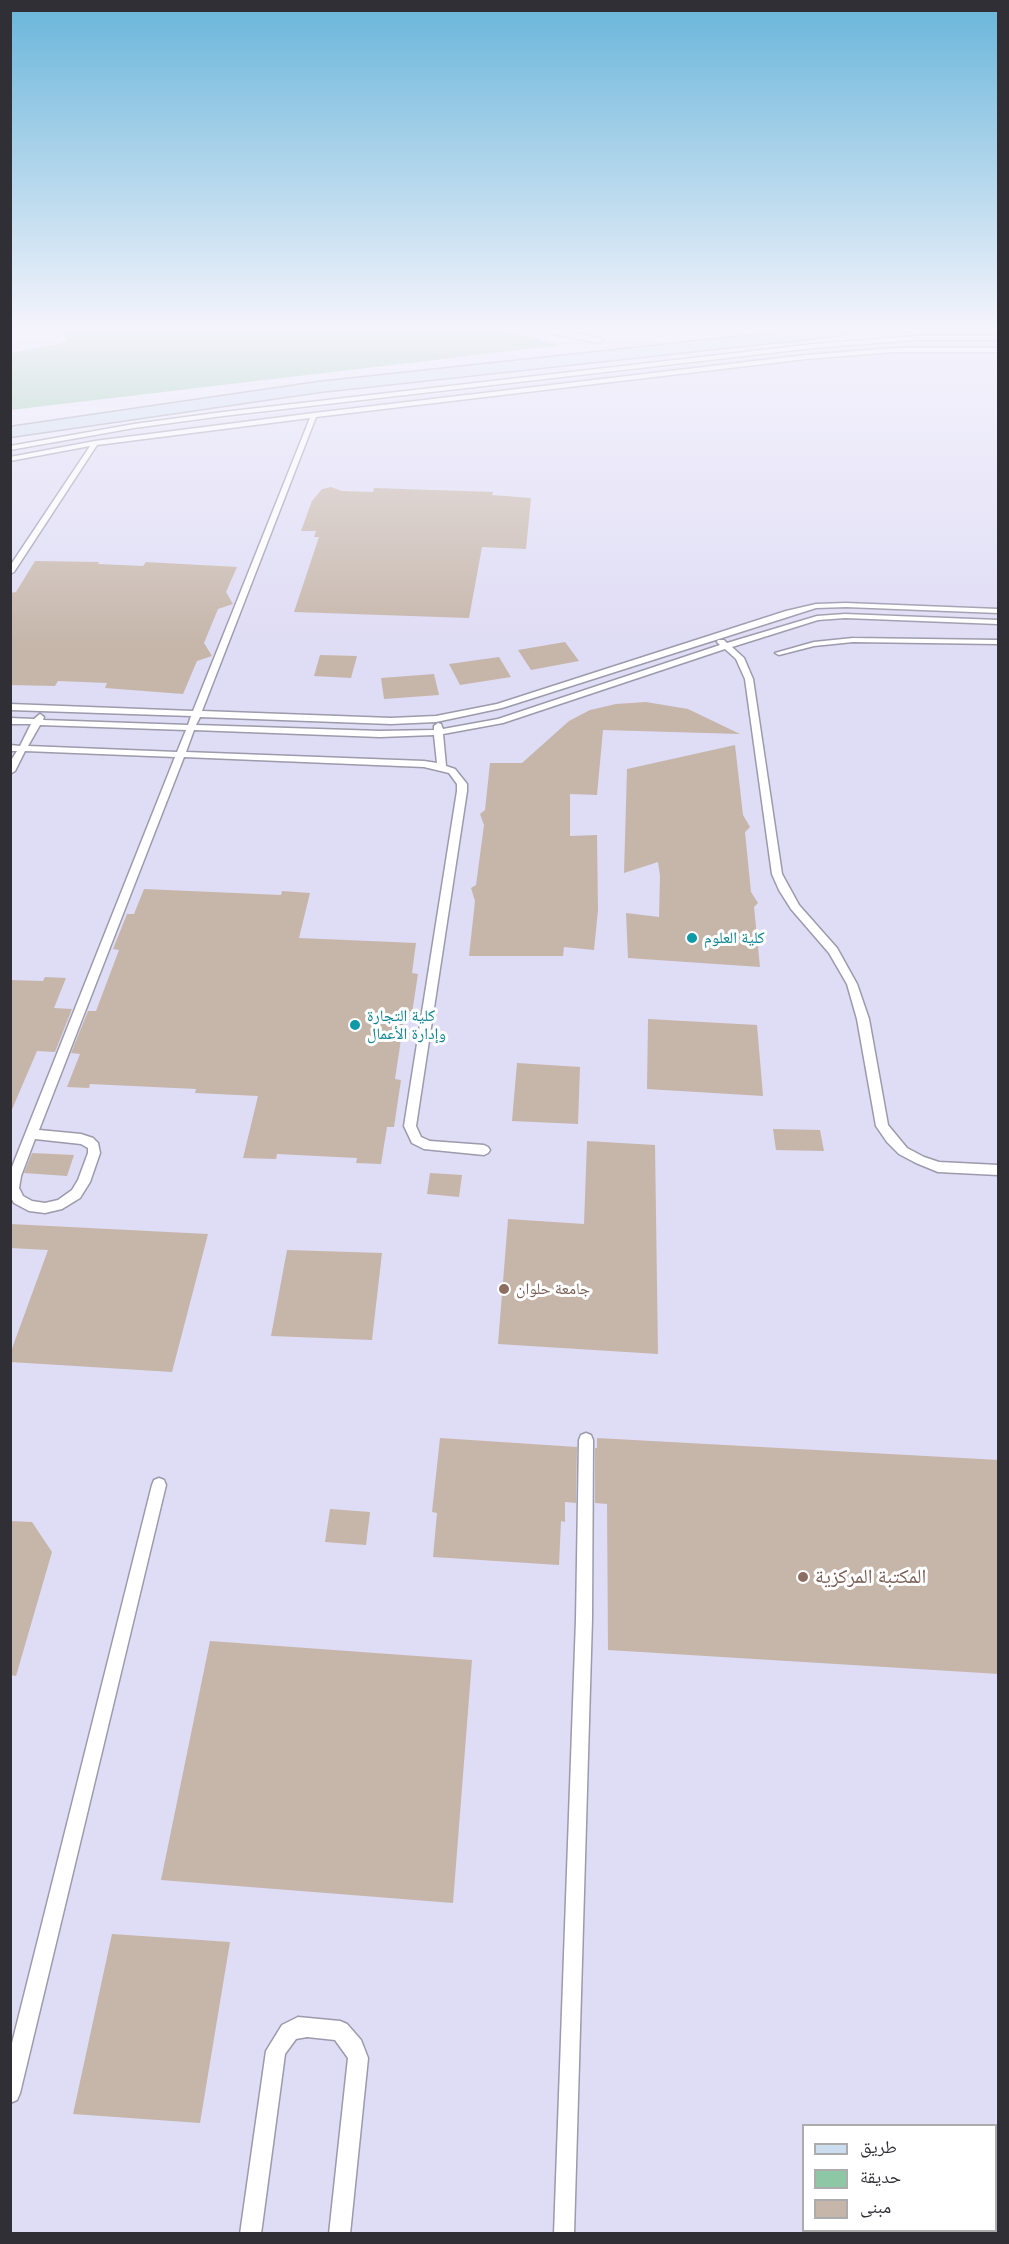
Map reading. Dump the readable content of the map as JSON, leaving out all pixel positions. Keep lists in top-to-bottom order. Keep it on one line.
{"places":["كلية العلوم","كلية التجارة وإدارة الأعمال","جامعة حلوان","المكتبة المركزية"],"legend":["طريق","حديقة","مبنى"]}
